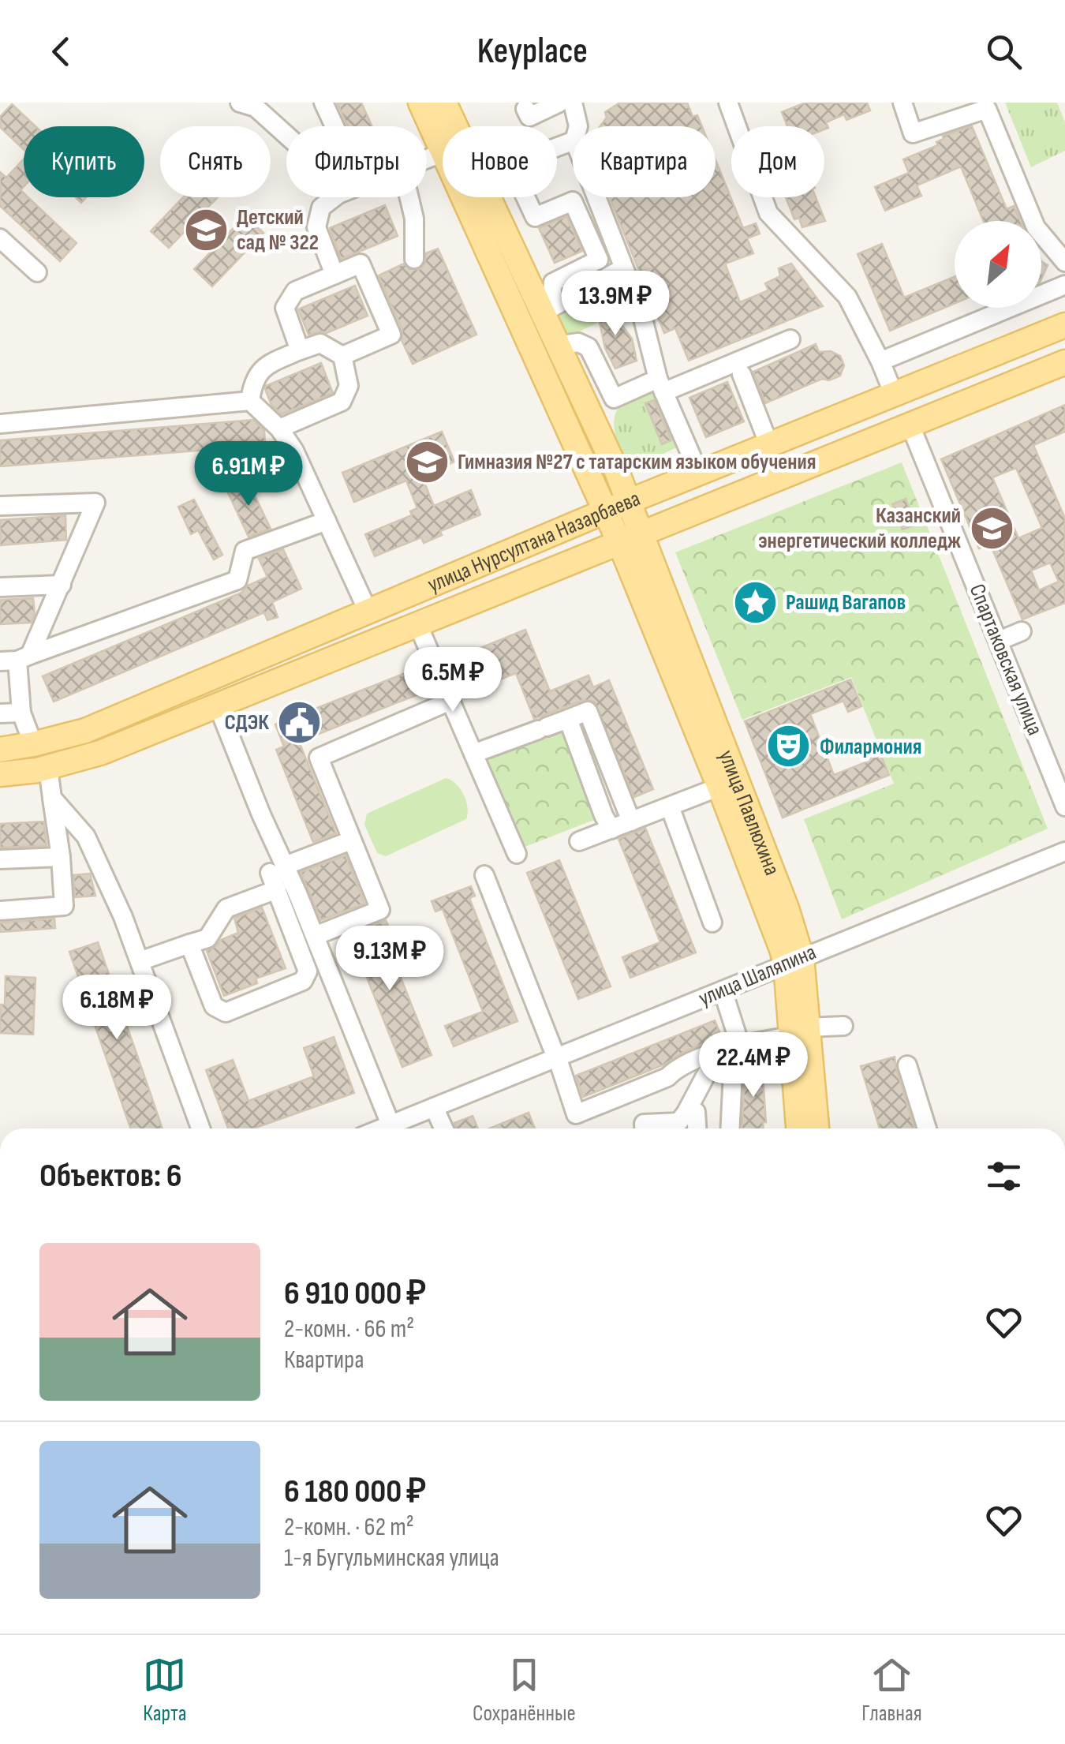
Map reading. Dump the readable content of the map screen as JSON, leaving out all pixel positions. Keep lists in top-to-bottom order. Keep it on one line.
{"streets":{"main road":["улица Нурсултана Назарбаева","улица Павлюхина"],"street":["Спартаковская улица","улица Шаляпина"]},"crossings":[["улица Нурсултана Назарбаева","Спартаковская улица"],["улица Нурсултана Назарбаева","улица Павлюхина"],["улица Павлюхина","улица Шаляпина"]],"places":{"school or university":["Детский сад № 322","Гимназия №27 с татарским языком обучения","Казанский энергетический колледж"],"place":["Рашид Вагапов"],"public building":["СДЭК"],"theatre":["Филармония"]},"north":"top right","page":{"header":"Keyplace","chip":["Купить","Снять","Фильтры","Новое","Квартира","Дом"],"price":["13.9M ₽","6.91M ₽","6.5M ₽","9.13M ₽","6.18M ₽","22.4M ₽"],"heading":"Объектов: 6","list":[{"name":"6 910 000 ₽","note":"2-комн. · 66 m² · Квартира"},{"name":"6 180 000 ₽","note":"2-комн. · 62 m² · 1-я Бугульминская улица"}],"tabs":["Карта","Сохранённые","Главная"]}}
